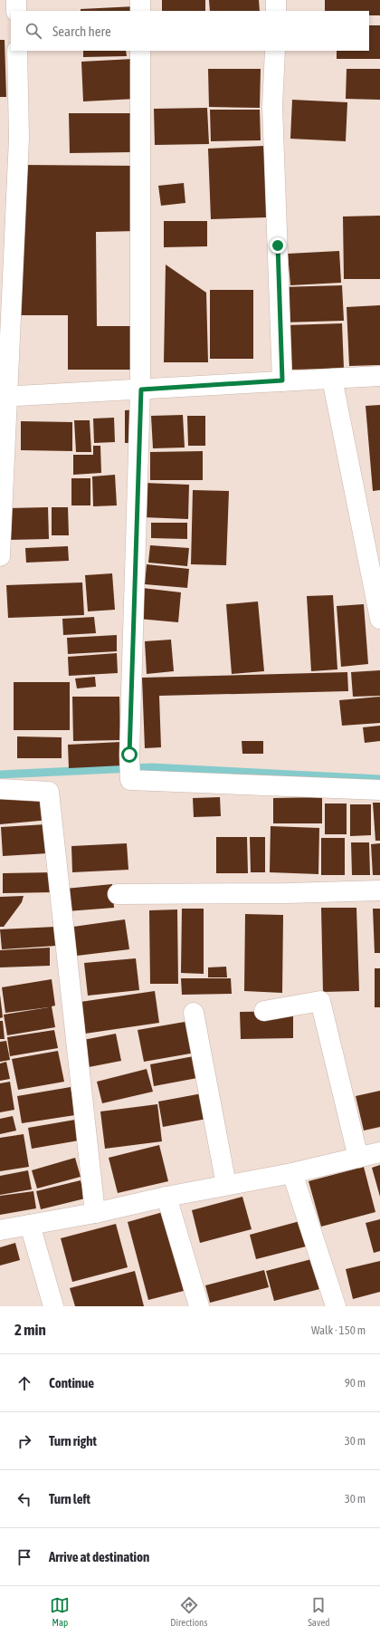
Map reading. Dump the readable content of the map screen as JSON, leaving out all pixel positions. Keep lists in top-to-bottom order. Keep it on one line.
{"page":{"search":"Search here","heading":["2 min","Walk · 150 m"],"list":[["Continue","90 m"],["Turn right","30 m"],["Turn left","30 m"],"Arrive at destination"],"nav":["Map","Directions","Saved"]}}
